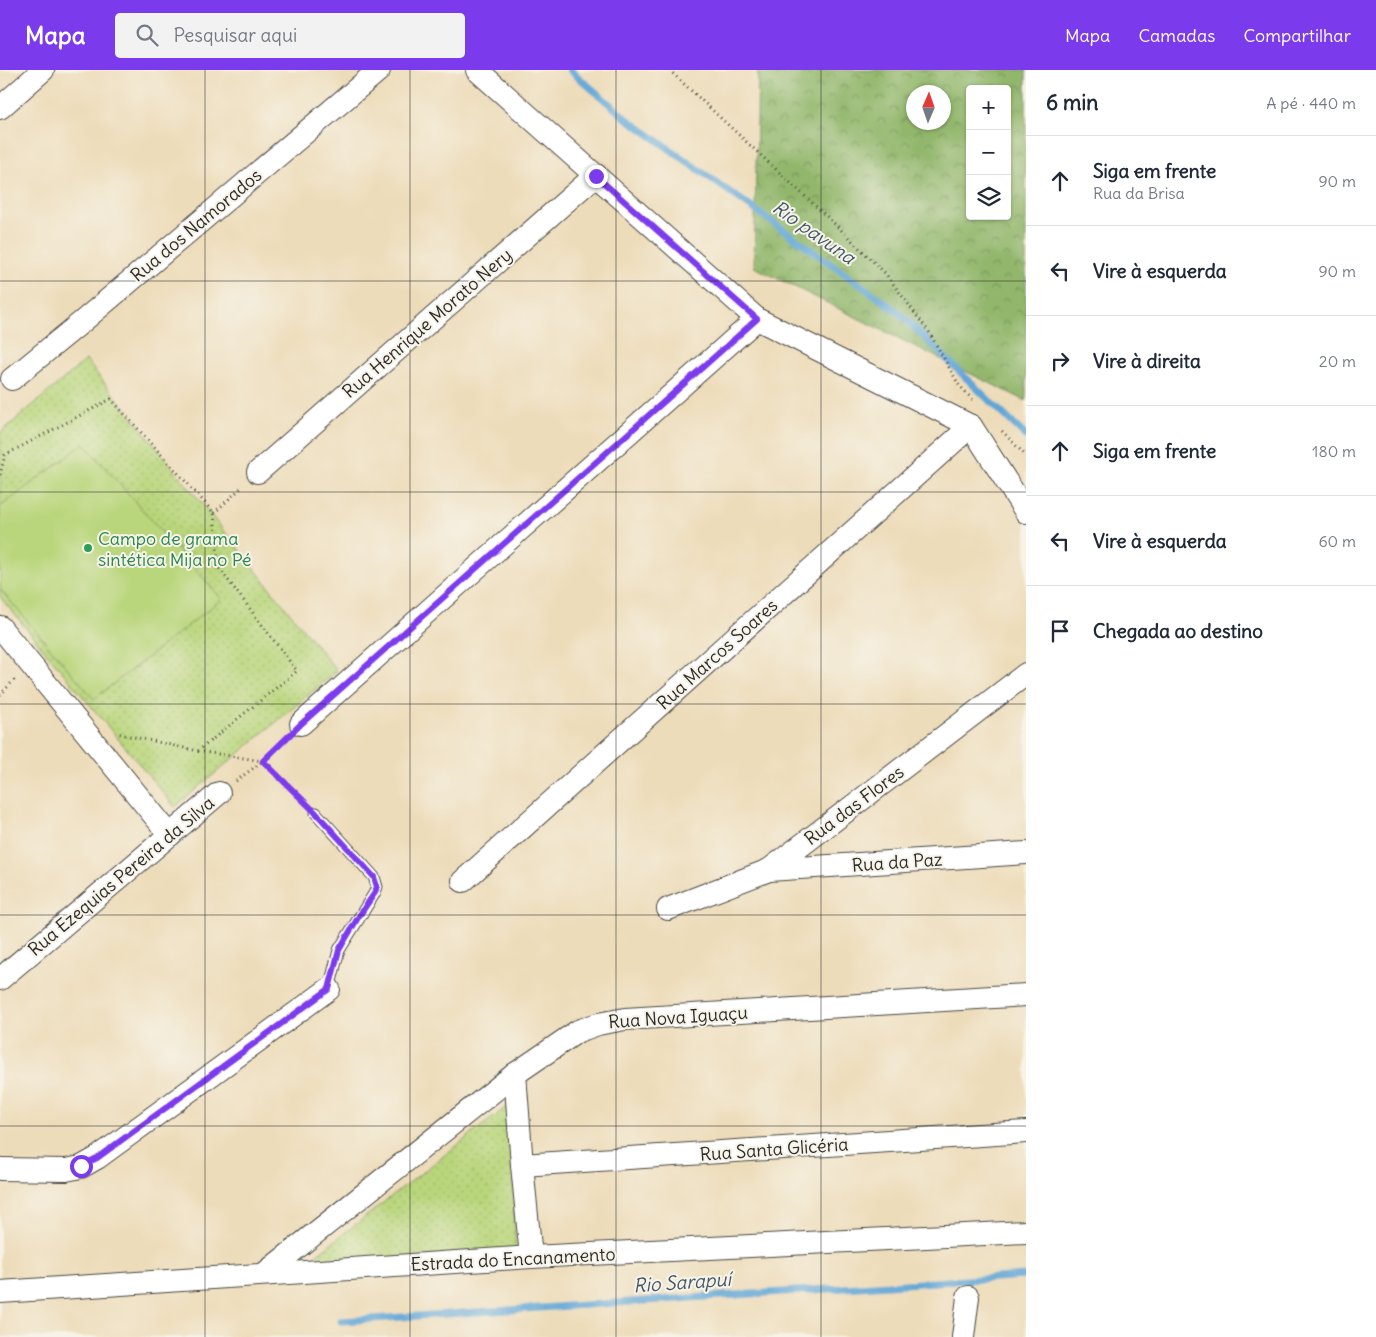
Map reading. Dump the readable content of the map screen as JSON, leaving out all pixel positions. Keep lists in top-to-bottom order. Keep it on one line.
{"streets":{"street":["Rua dos Namorados","Rua Henrique Morato Nery","Rua Marcos Soares","Rua das Flores","Rua da Paz","Rua Ezequias Pereira da Silva","Rua Nova Iguaçu","Rua Santa Glicéria","Estrada do Encanamento"]},"crossings":[["Rua das Flores","Rua da Paz"],["Rua Nova Iguaçu","Estrada do Encanamento"]],"water":["Rio pavuna","Rio Sarapuí"],"places":["Campo de grama sintética Mija no Pé"],"north":"top","page":{"header":"Mapa","search":"Pesquisar aqui","nav":["Mapa","Camadas","Compartilhar"],"heading":["6 min","A pé · 440 m"],"map_buttons":["+","−"],"list":[["Siga em frente","Rua da Brisa","90 m"],["Vire à esquerda","90 m"],["Vire à direita","20 m"],["Siga em frente","180 m"],["Vire à esquerda","60 m"],"Chegada ao destino"]}}
